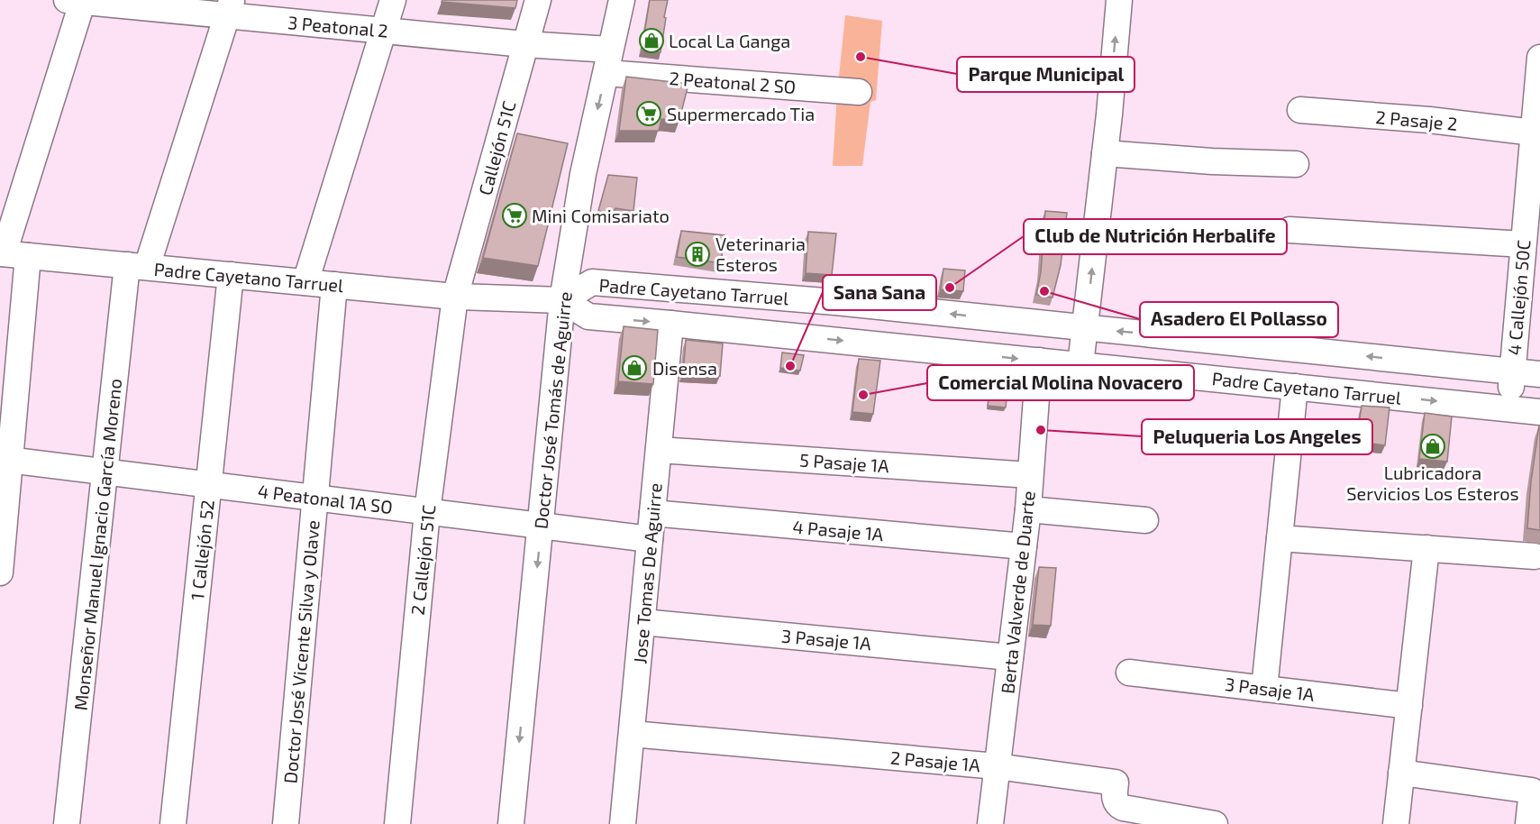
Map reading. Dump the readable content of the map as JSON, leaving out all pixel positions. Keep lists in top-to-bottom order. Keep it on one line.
{"streets":{"street":["3 Peatonal 2","2 Peatonal 2 SO","2 Pasaje 2","Callejón 51C","Padre Cayetano Tarruel","4 Callejón 50C","Doctor José Tomás de Aguirre","5 Pasaje 1A","4 Peatonal 1A SO","4 Pasaje 1A","Monseñor Manuel Ignacio García Moreno","1 Callejón 52","2 Callejón 51C","Jose Tomas De Aguirre","Berta Valverde de Duarte","3 Pasaje 1A","Doctor José Vicente Silva y Olave","2 Pasaje 1A"]},"crossings":[["3 Peatonal 2","2 Peatonal 2 SO"],["3 Peatonal 2","Callejón 51C"],["3 Peatonal 2","Doctor José Tomás de Aguirre"],["3 Peatonal 2","Monseñor Manuel Ignacio García Moreno"],["2 Peatonal 2 SO","Doctor José Tomás de Aguirre"],["2 Pasaje 2","4 Callejón 50C"],["Callejón 51C","Padre Cayetano Tarruel"],["Callejón 51C","2 Callejón 51C"],["Padre Cayetano Tarruel","4 Callejón 50C"],["Padre Cayetano Tarruel","Doctor José Tomás de Aguirre"],["Padre Cayetano Tarruel","Monseñor Manuel Ignacio García Moreno"],["Padre Cayetano Tarruel","1 Callejón 52"],["Padre Cayetano Tarruel","2 Callejón 51C"],["Padre Cayetano Tarruel","Jose Tomas De Aguirre"],["Padre Cayetano Tarruel","Berta Valverde de Duarte"],["Padre Cayetano Tarruel","Doctor José Vicente Silva y Olave"],["Doctor José Tomás de Aguirre","4 Peatonal 1A SO"],["5 Pasaje 1A","Jose Tomas De Aguirre"],["5 Pasaje 1A","Berta Valverde de Duarte"],["4 Peatonal 1A SO","Monseñor Manuel Ignacio García Moreno"],["4 Peatonal 1A SO","1 Callejón 52"],["4 Peatonal 1A SO","2 Callejón 51C"],["4 Peatonal 1A SO","Jose Tomas De Aguirre"],["4 Peatonal 1A SO","Doctor José Vicente Silva y Olave"],["4 Pasaje 1A","Jose Tomas De Aguirre"],["4 Pasaje 1A","Berta Valverde de Duarte"],["Jose Tomas De Aguirre","3 Pasaje 1A"],["Jose Tomas De Aguirre","2 Pasaje 1A"],["Berta Valverde de Duarte","3 Pasaje 1A"],["Berta Valverde de Duarte","2 Pasaje 1A"]],"one_way":["Doctor José Tomás de Aguirre"],"places":{"shop":["Local La Ganga","Disensa","Lubricadora Servicios Los Esteros"],"other":["Parque Municipal","Club de Nutrición Herbalife","Asadero El Pollasso","Sana Sana","Comercial Molina Novacero","Peluqueria Los Angeles"],"supermarket":["Supermercado Tia","Mini Comisariato"],"building":["Veterinaria Esteros"]}}
